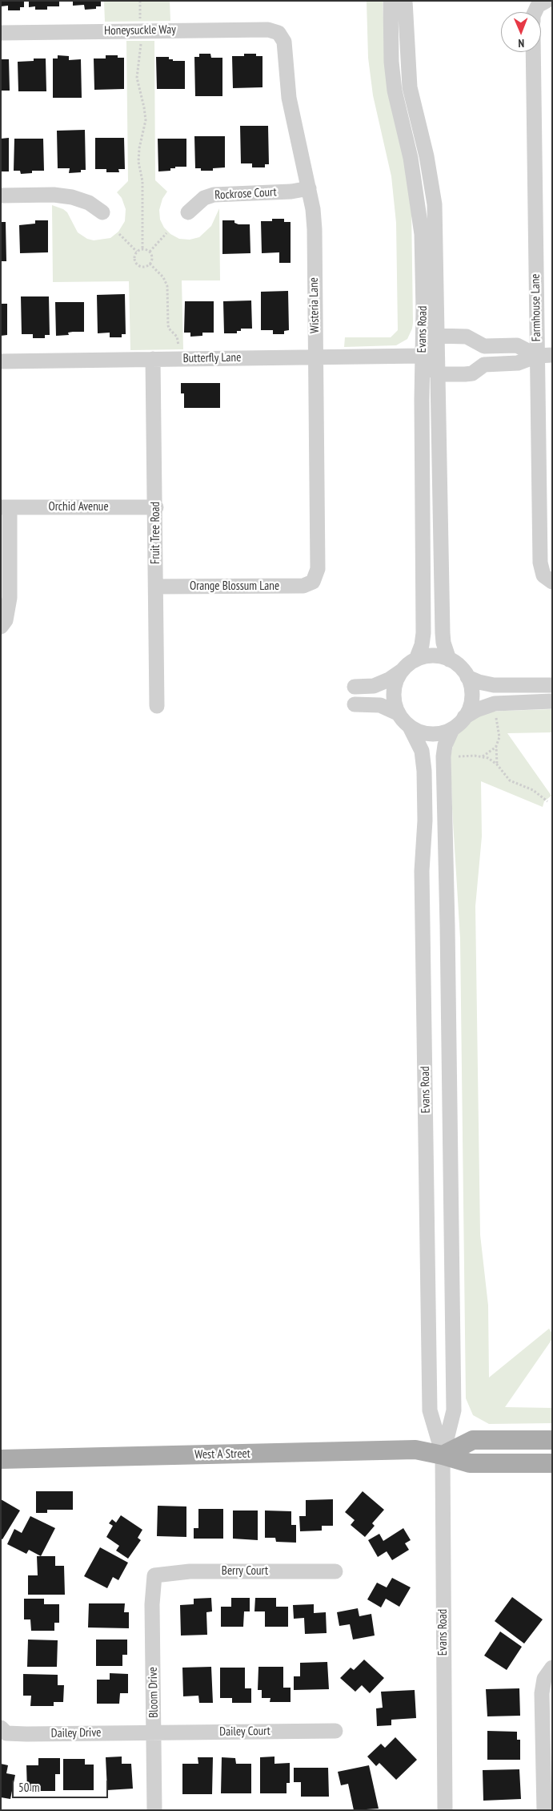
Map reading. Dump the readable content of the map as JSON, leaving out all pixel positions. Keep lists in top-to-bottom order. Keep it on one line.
{"streets":{"main road":["West A Street"],"street":["Honeysuckle Way","Rockrose Court","Wisteria Lane","Farmhouse Lane","Evans Road","Butterfly Lane","Orchid Avenue","Fruit Tree Road","Orange Blossum Lane","Berry Court","Bloom Drive","Dailey Court","Dailey Drive"]},"crossings":[["Honeysuckle Way","Wisteria Lane"],["Rockrose Court","Wisteria Lane"],["Wisteria Lane","Butterfly Lane"],["Wisteria Lane","Orange Blossum Lane"],["Evans Road","Butterfly Lane"],["Evans Road","West A Street"],["Butterfly Lane","Fruit Tree Road"],["Orchid Avenue","Fruit Tree Road"],["Fruit Tree Road","Orange Blossum Lane"],["Berry Court","Bloom Drive"],["Bloom Drive","Dailey Court"],["Bloom Drive","Dailey Drive"],["Dailey Court","Dailey Drive"]],"scale_bar":"50 m","north":"bottom"}
